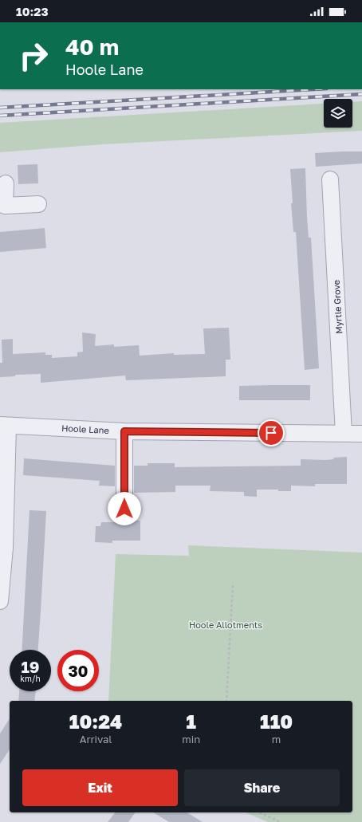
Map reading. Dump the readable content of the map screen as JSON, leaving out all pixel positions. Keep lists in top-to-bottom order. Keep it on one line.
{"streets":{"street":["Myrtle Grove","Hoole Lane"]},"crossings":[["Myrtle Grove","Hoole Lane"]],"parks":["Hoole Allotments"],"page":{"status":"10:23","turn":["40 m","Hoole Lane"],"speed":"19 km/h","limit":"30","eta":["10:24","Arrival","1","min","110","m"],"buttons":["Exit","Share"]}}
